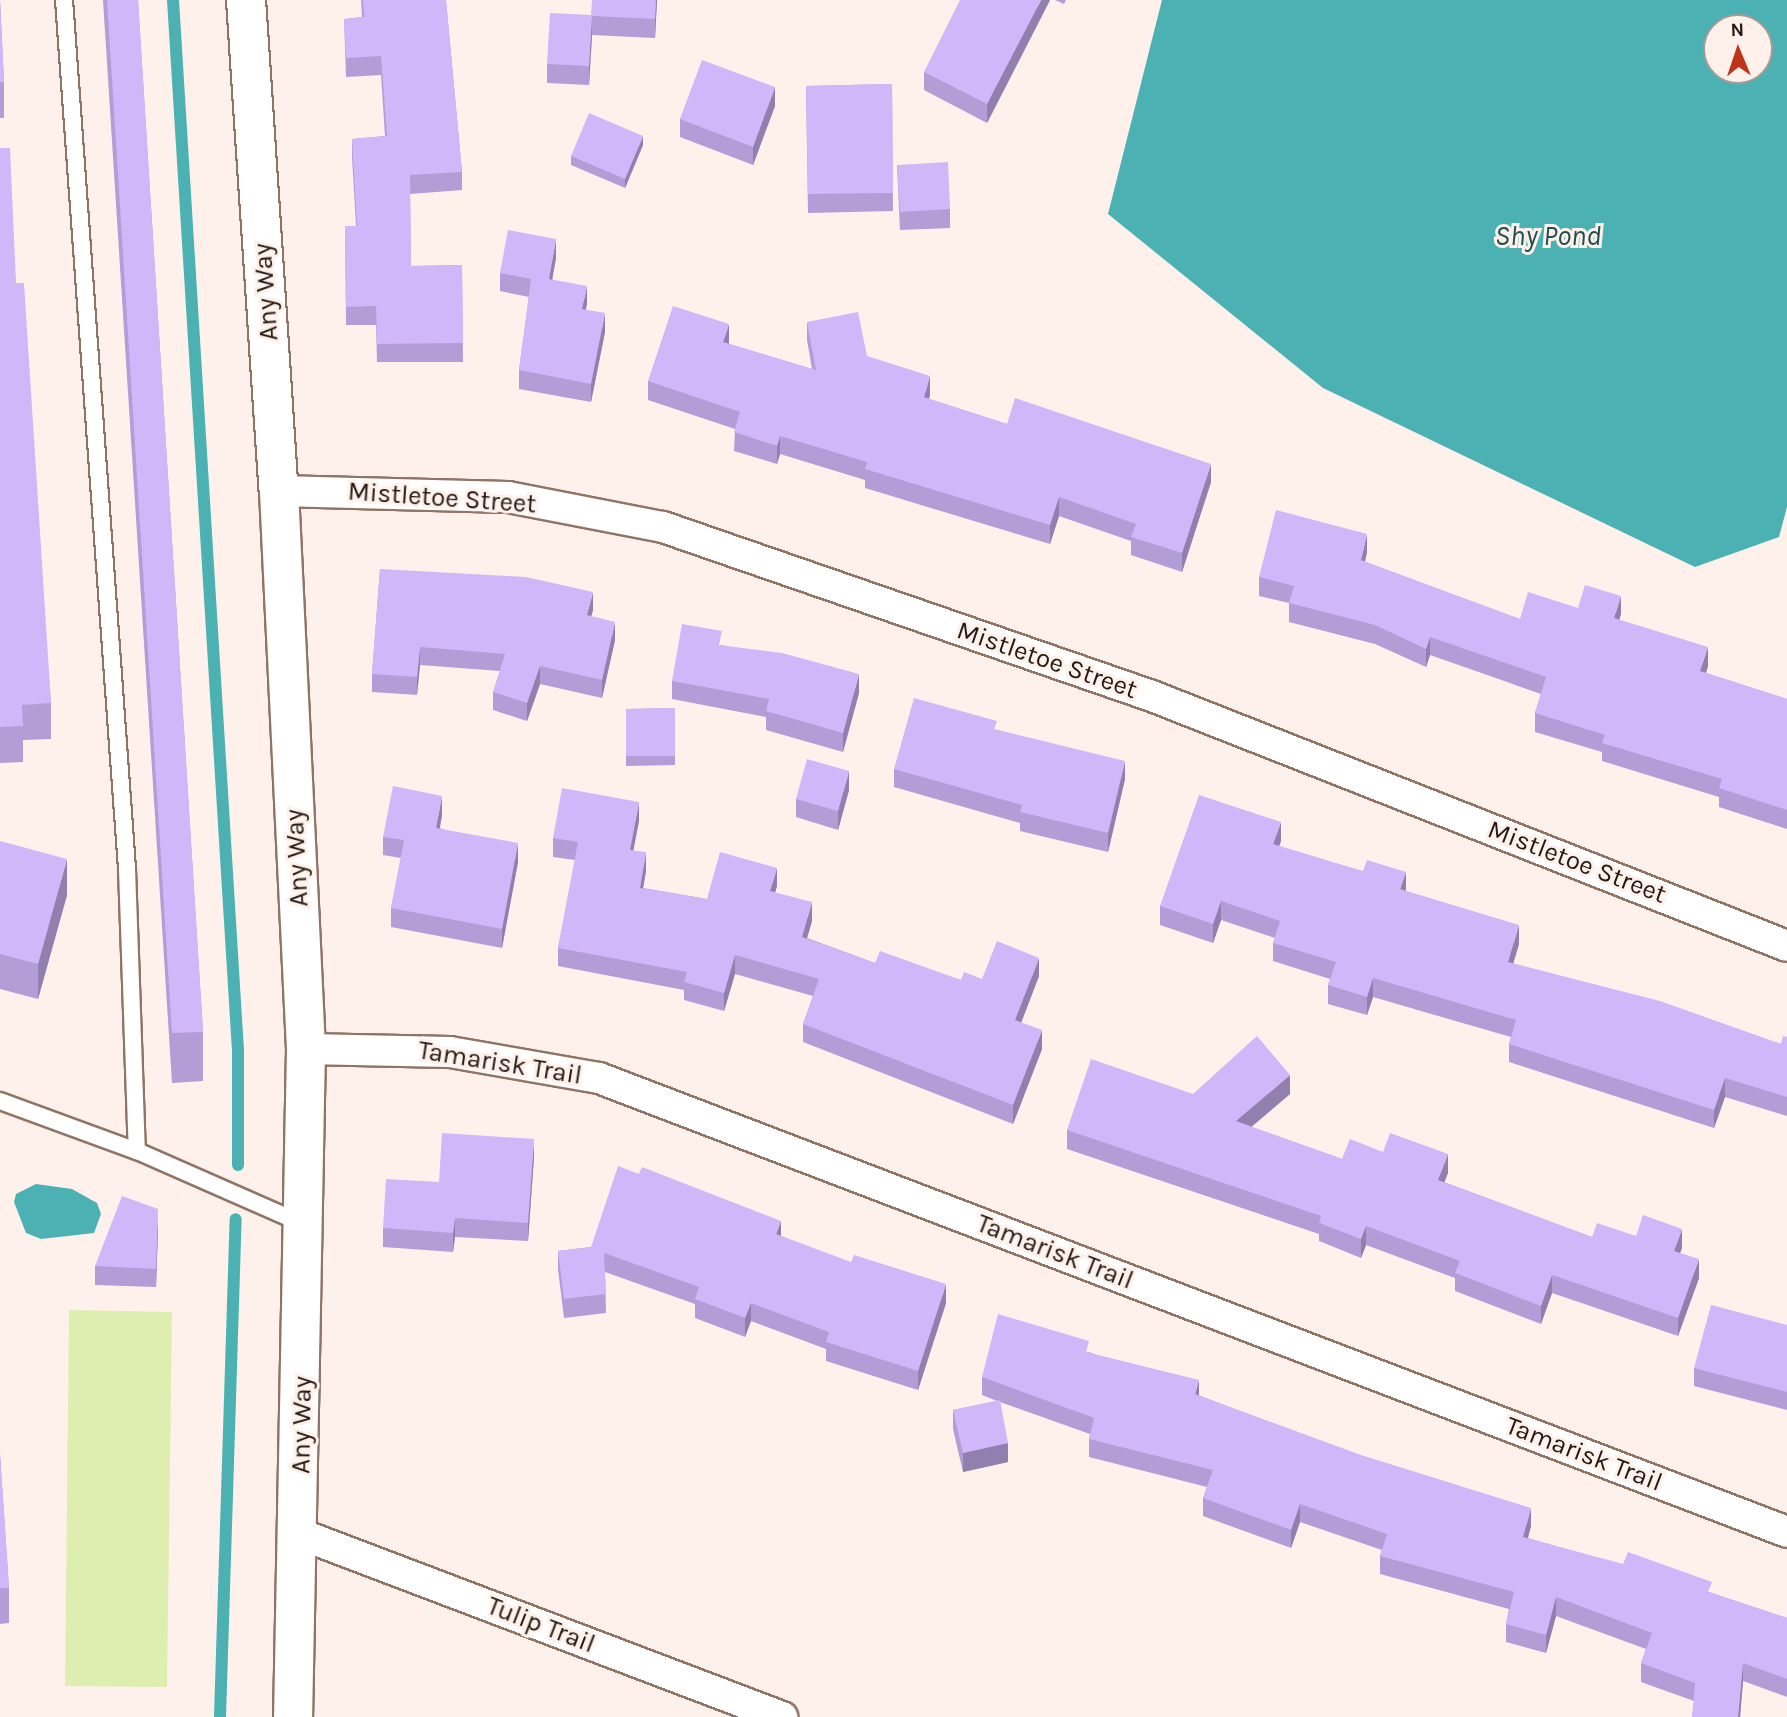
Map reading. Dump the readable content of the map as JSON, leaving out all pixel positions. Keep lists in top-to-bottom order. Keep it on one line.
{"streets":{"street":["Any Way","Mistletoe Street","Tamarisk Trail","Tulip Trail"]},"crossings":[["Any Way","Mistletoe Street"],["Any Way","Tamarisk Trail"],["Any Way","Tulip Trail"]],"water":["Shy Pond"],"north":"top"}
